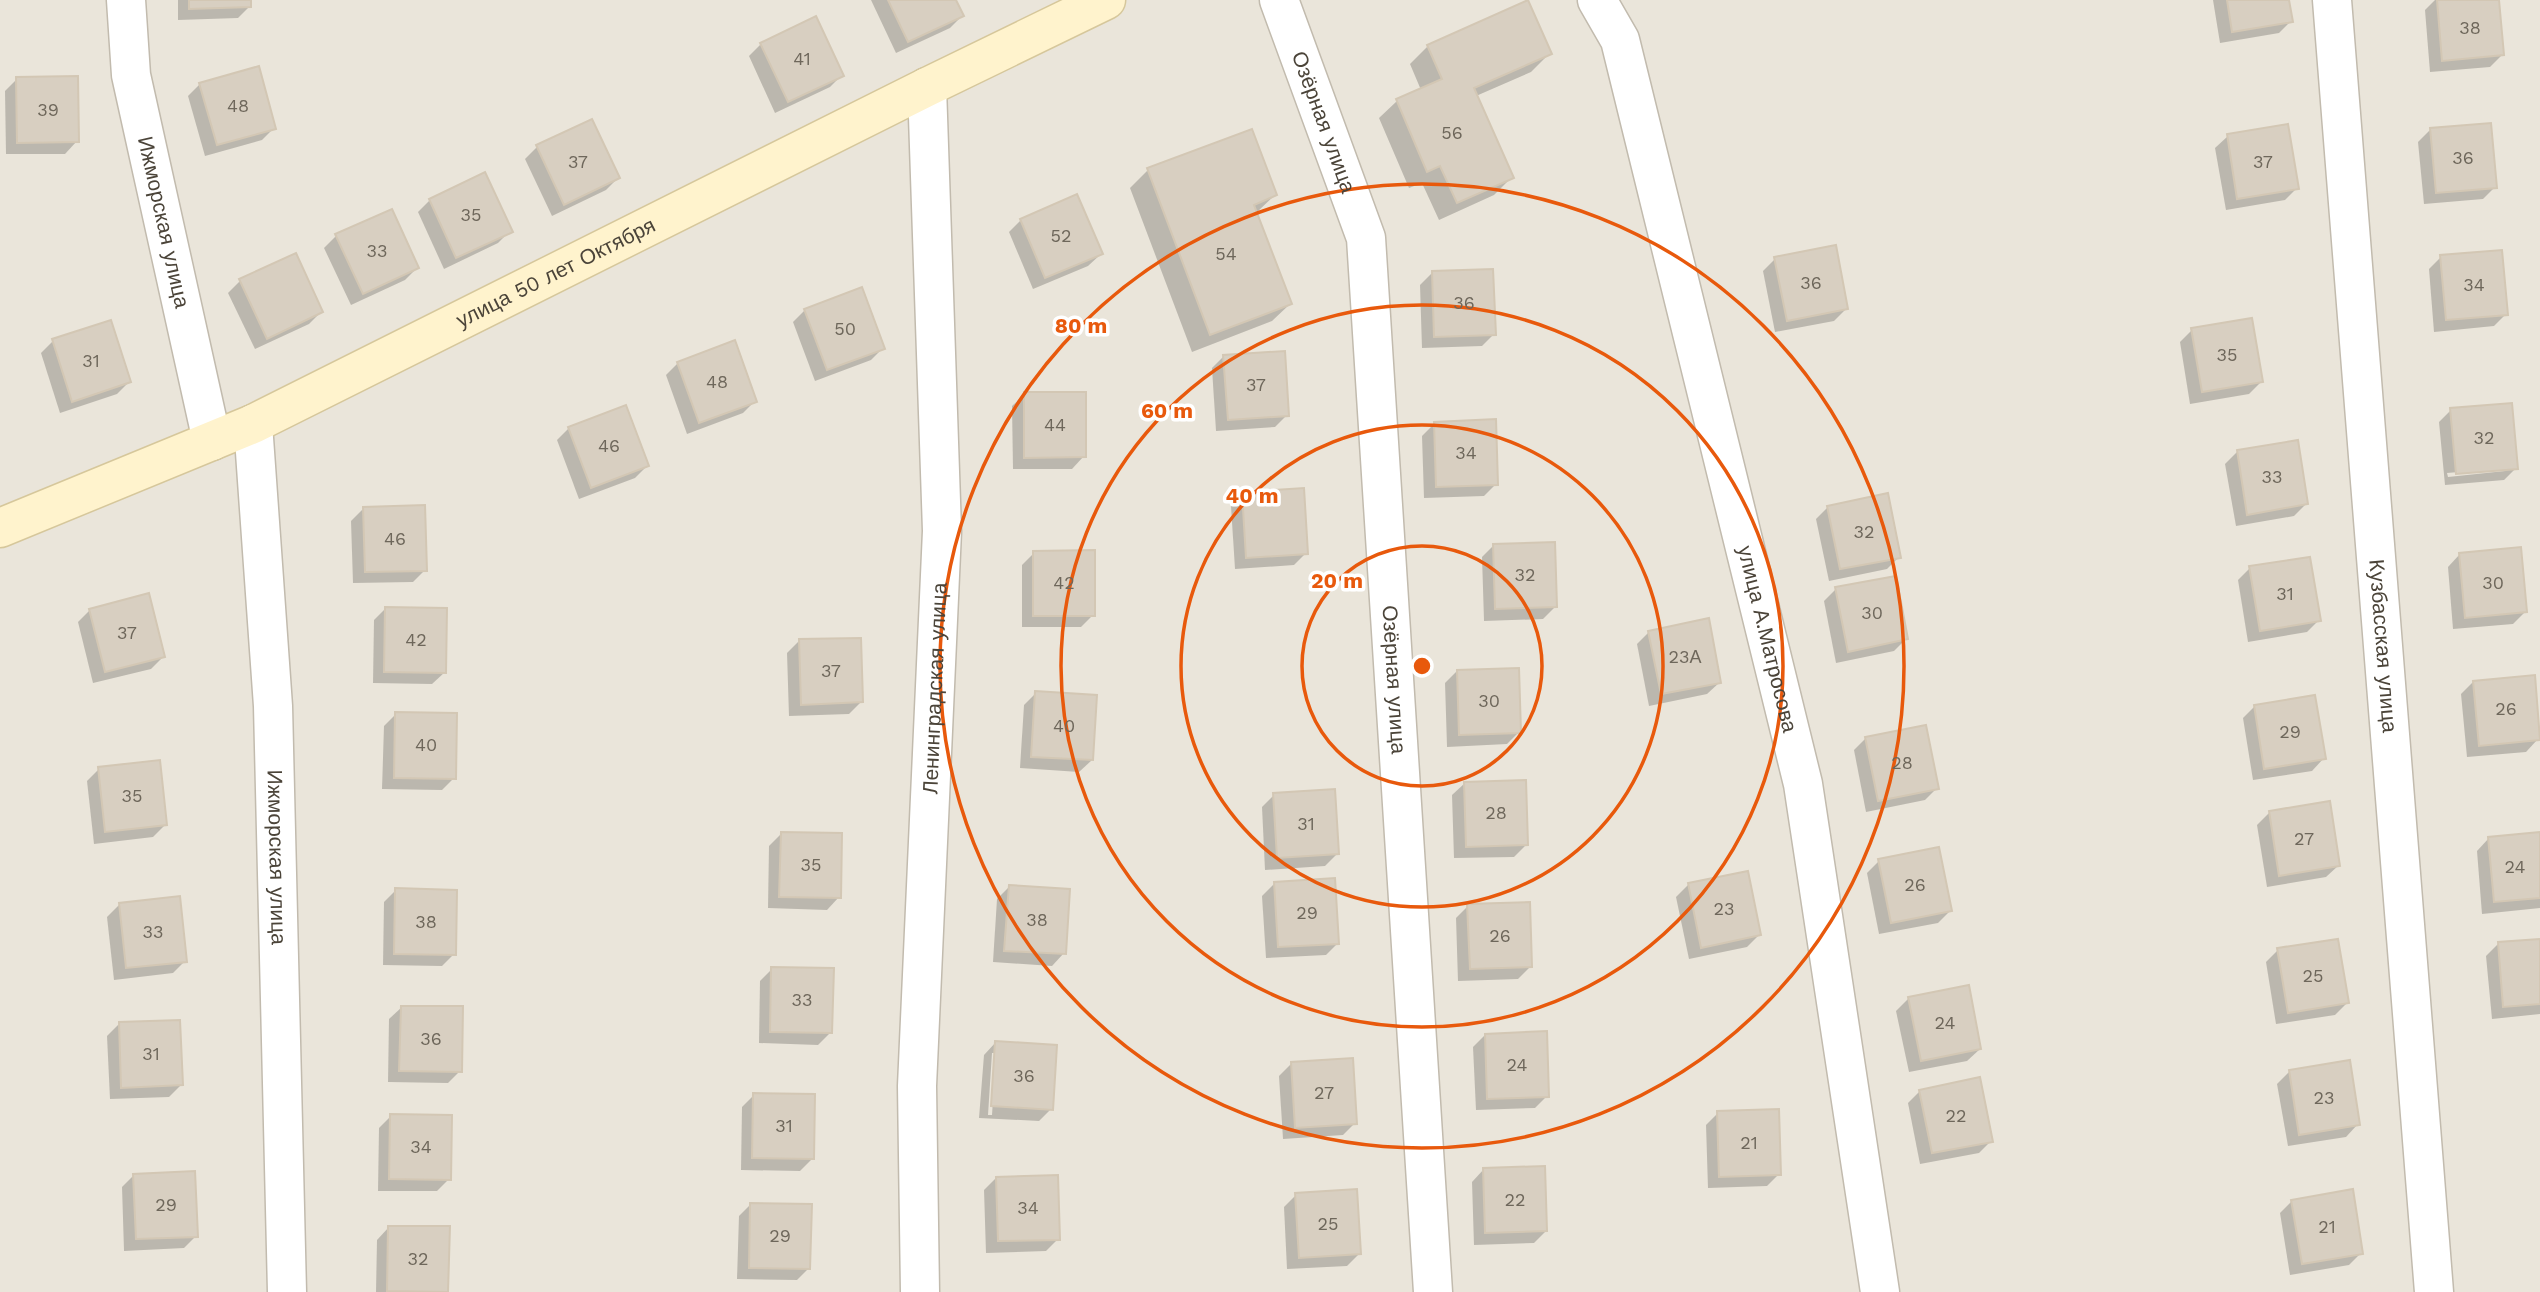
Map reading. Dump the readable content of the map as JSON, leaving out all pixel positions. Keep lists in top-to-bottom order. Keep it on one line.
{"streets":{"main road":["улица 50 лет Октября"],"street":["Озёрная улица","Ижморская улица","улица А.Матросова","Кузбасская улица","Ленинградская улица"]},"crossings":[["Ижморская улица","улица 50 лет Октября"],["улица 50 лет Октября","Ленинградская улица"]],"house_numbers":["38","41","48","39","56","36","37","37","35","52","33","54","36","34","36","50","35","31","48","37","44","32","46","34","33","32","46","32","42","30","31","30","37","42","23А","37","30","26","40","29","40","28","35","28","31","27","35","24","26","23","29","38","38","33","26","25","33","24","36","31","24","36","27","23","22","31","21","34","22","29","34","25","21","29","32"],"rings":["80 m","60 m","40 m","20 m"]}
